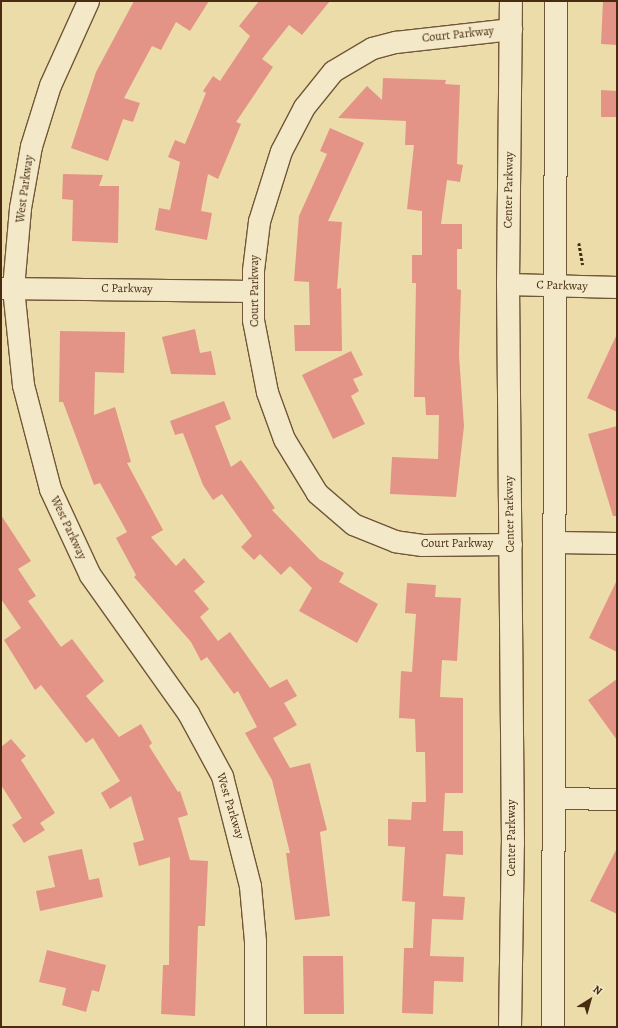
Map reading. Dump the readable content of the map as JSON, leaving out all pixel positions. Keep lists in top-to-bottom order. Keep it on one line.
{"streets":{"street":["Court Parkway","West Parkway","Center Parkway","C Parkway"]},"crossings":[["Court Parkway","Center Parkway"],["Court Parkway","C Parkway"],["West Parkway","C Parkway"],["Center Parkway","C Parkway"]],"north":"top right"}
